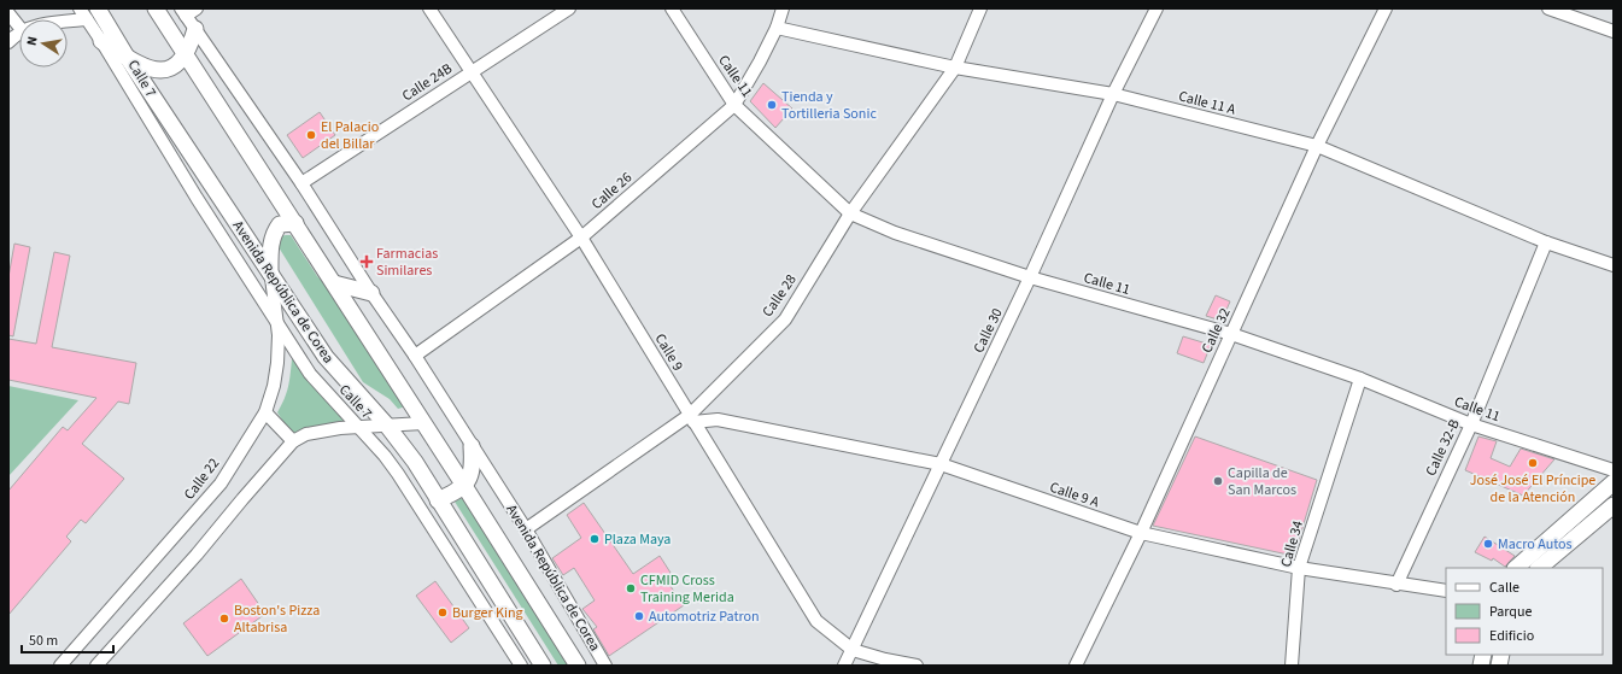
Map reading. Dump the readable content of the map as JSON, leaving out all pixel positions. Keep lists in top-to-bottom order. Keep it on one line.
{"streets":{"main road":["Avenida República de Corea"],"street":["Calle 11","Calle 7","Calle 24B","Calle 11 A","Calle 26","Calle 28","Calle 30","Calle 32","Calle 9","Calle 32-B","Calle 22","Calle 9 A","Calle 34"]},"crossings":[["Calle 11","Calle 26"],["Calle 11","Calle 28"],["Calle 11","Calle 30"],["Calle 11","Calle 32"],["Calle 11","Calle 32-B"],["Calle 11","Calle 34"],["Calle 7","Avenida República de Corea"],["Calle 7","Calle 22"],["Calle 24B","Avenida República de Corea"],["Calle 24B","Calle 9"],["Calle 11 A","Calle 26"],["Calle 11 A","Calle 28"],["Calle 11 A","Calle 30"],["Calle 11 A","Calle 32"],["Calle 11 A","Calle 32-B"],["Calle 26","Avenida República de Corea"],["Calle 26","Calle 9"],["Avenida República de Corea","Calle 28"],["Avenida República de Corea","Calle 22"],["Calle 28","Calle 9"],["Calle 28","Calle 9 A"],["Calle 30","Calle 9"],["Calle 30","Calle 9 A"],["Calle 32","Calle 9 A"],["Calle 9","Calle 9 A"],["Calle 32-B","Calle 9 A"],["Calle 9 A","Calle 34"]],"places":{"other":["Tienda y Tortilleria Sonic","El Palacio del Billar","José José El Príncipe de la Atención","Capilla de San Marcos","Plaza Maya","Macro Autos","CFMID Cross Training Merida","Burger King","Automotriz Patron","Boston's Pizza Altabrisa"],"health":["Farmacias Similares"]},"legend":["Calle","Parque","Edificio"],"scale_bar":"50 m","north":"left"}
